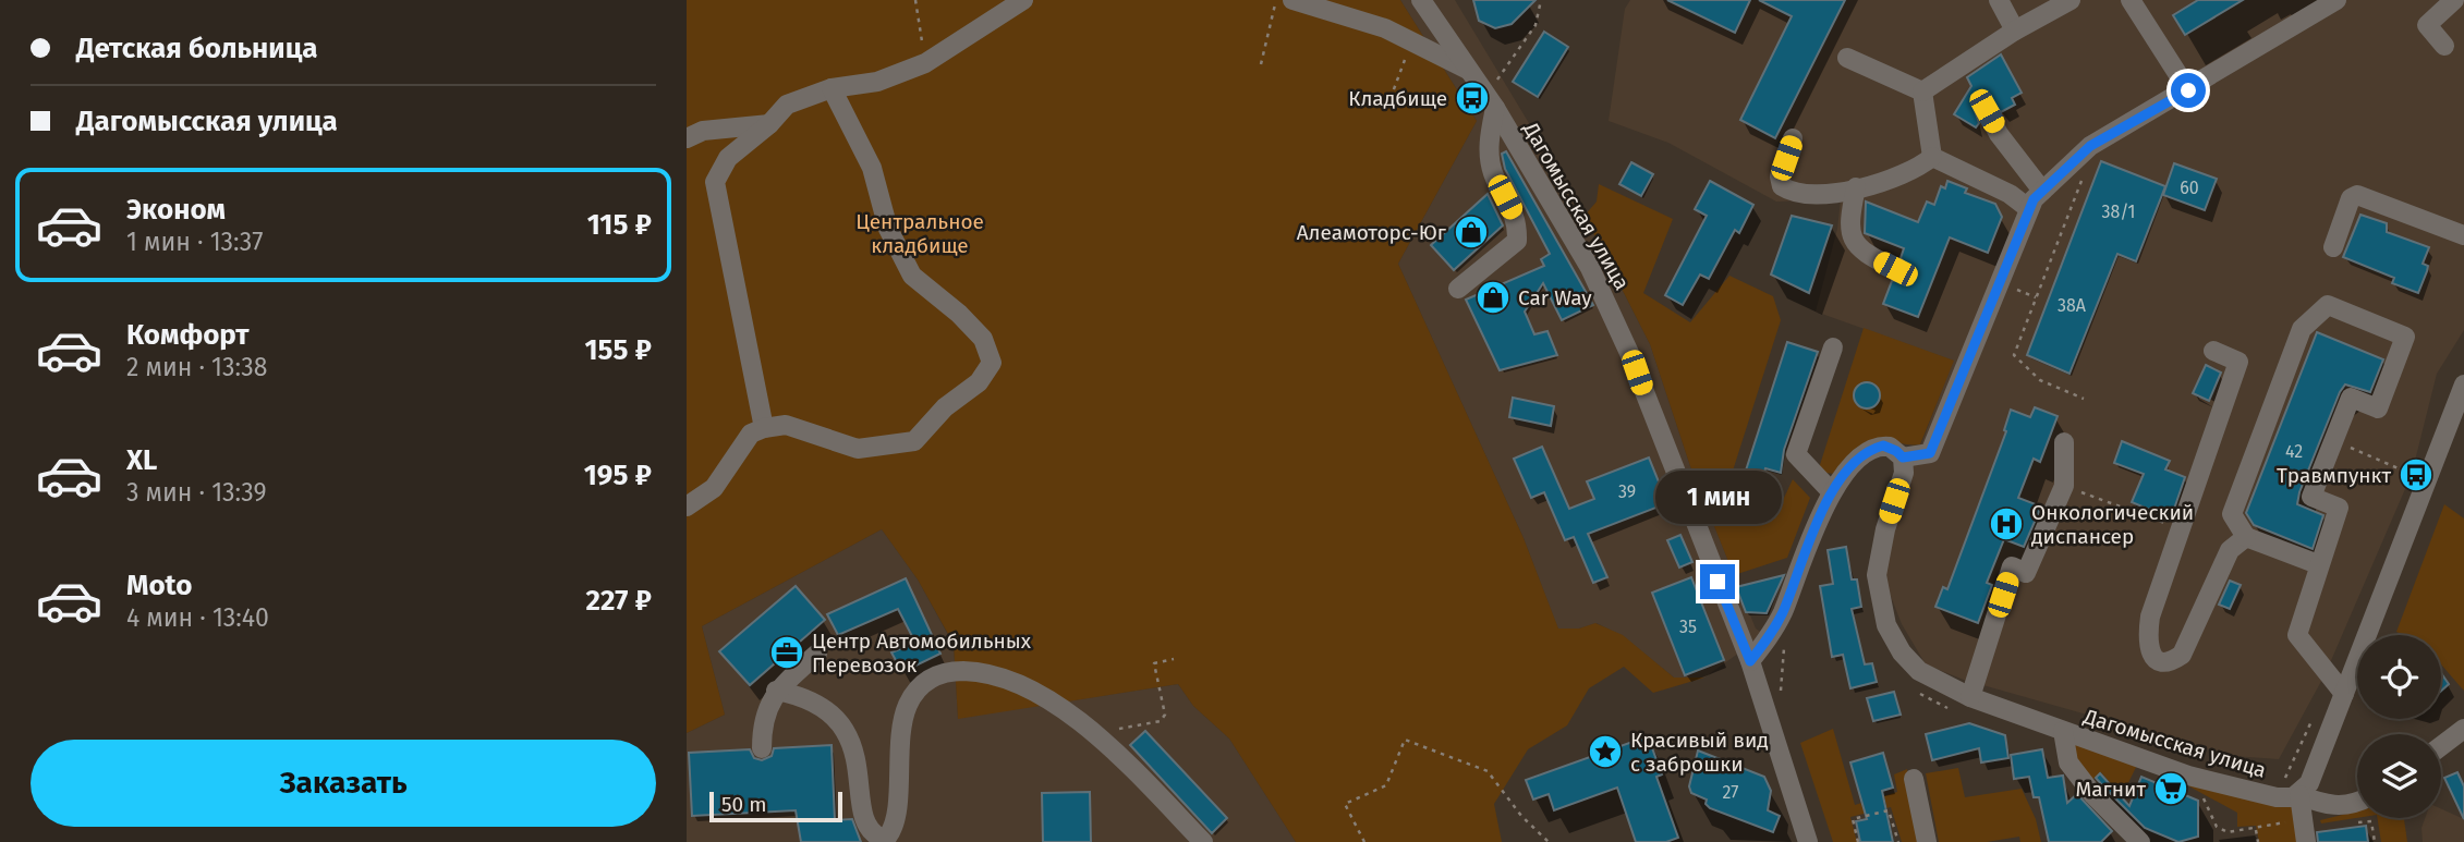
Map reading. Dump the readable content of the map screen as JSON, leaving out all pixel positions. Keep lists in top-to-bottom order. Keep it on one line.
{"streets":{"street":["Дагомысская улица"]},"parks":["Центральное кладбище"],"places":{"bus stop":["Кладбище","Травмпункт"],"shop":["Алеамоторс-Юг","Car Way"],"hospital":["Онкологический диспансер"],"office":["Центр Автомобильных Перевозок"],"place":["Красивый вид с заброшки"],"supermarket":["Магнит"]},"house_numbers":["60","38/1","38А","42","39","35","27"],"scale_bar":"50 m","page":{"banner":["Детская больница","Дагомысская улица"],"list":[{"name":"Эконом","note":"1 мин · 13:37","value":"115 ₽"},{"name":"Комфорт","note":"2 мин · 13:38","value":"155 ₽"},{"name":"XL","note":"3 мин · 13:39","value":"195 ₽"},{"name":"Moto","note":"4 мин · 13:40","value":"227 ₽"}],"bubble":"1 мин","buttons":"Заказать","scale":"50 m"}}
